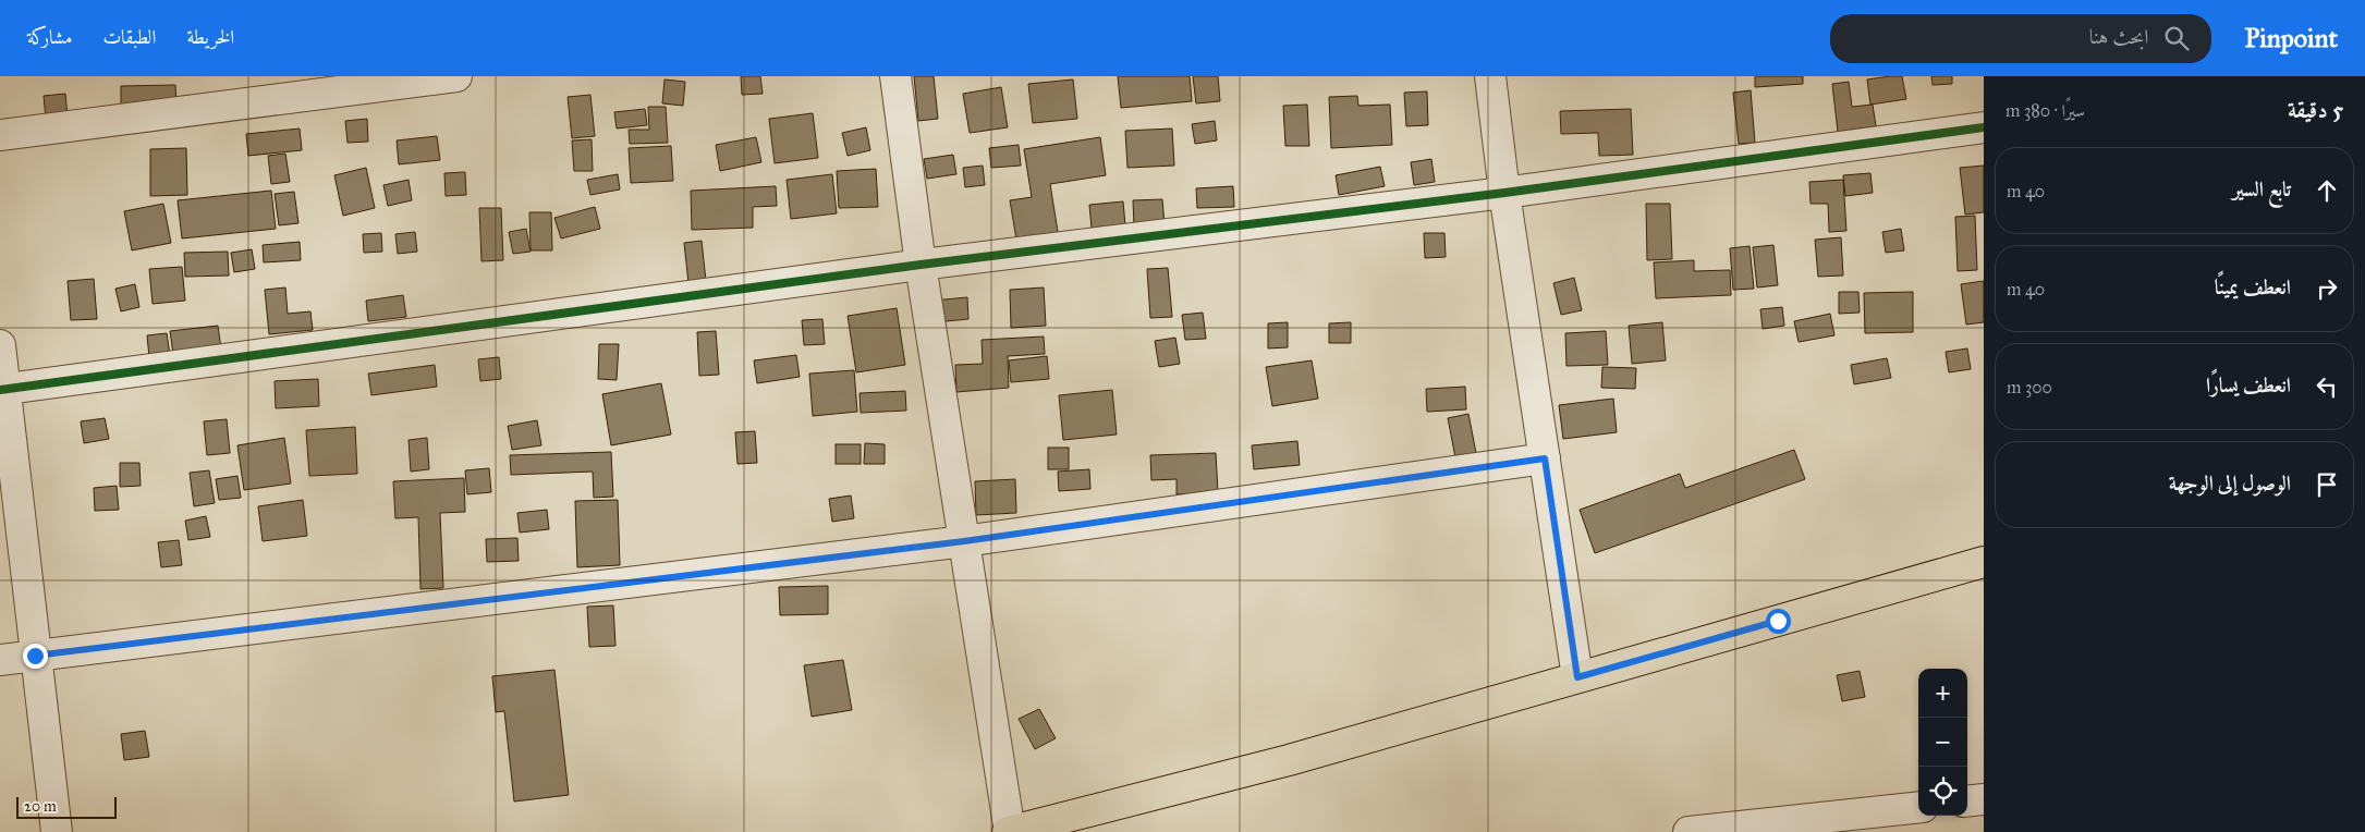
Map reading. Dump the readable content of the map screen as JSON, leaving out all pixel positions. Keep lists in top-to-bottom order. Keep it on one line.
{"scale_bar":"20 m","page":{"header":"Pinpoint","search":"ابحث هنا","nav":["الخريطة","الطبقات","مشاركة"],"heading":["5 دقيقة","سيرًا · 380 m"],"list":[["تابع السير","40 m"],["انعطف يمينًا","40 m"],["انعطف يسارًا","300 m"],"الوصول إلى الوجهة"],"map_buttons":["+","−"],"scale":"20 m"}}
